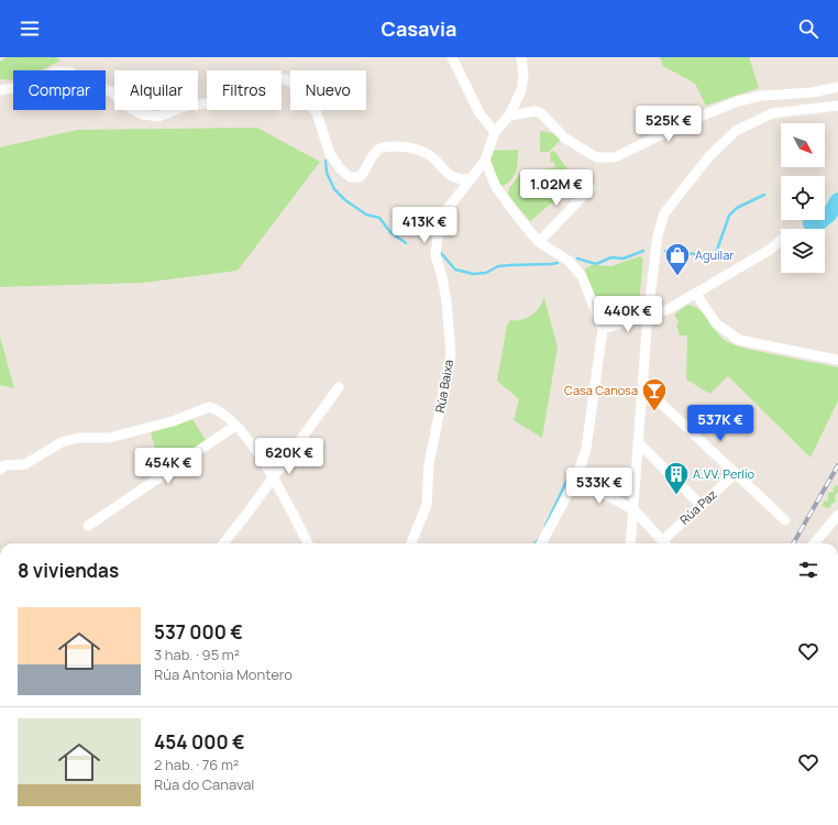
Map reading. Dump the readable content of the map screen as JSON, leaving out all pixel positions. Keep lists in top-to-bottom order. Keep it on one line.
{"streets":{"street":["Rúa Baixa","Rúa Paz"]},"places":{"shop":["Aguilar"],"bar":["Casa Canosa"],"building":["A.VV. Perlío"]},"north":"bottom right","page":{"header":"Casavia","chip":["Comprar","Alquilar","Filtros","Nuevo"],"price":["525K €","1.02M €","413K €","440K €","537K €","620K €","454K €","533K €"],"heading":"8 viviendas","list":[{"name":"537 000 €","note":"3 hab. · 95 m² · Rúa Antonia Montero"},{"name":"454 000 €","note":"2 hab. · 76 m² · Rúa do Canaval"}]}}
